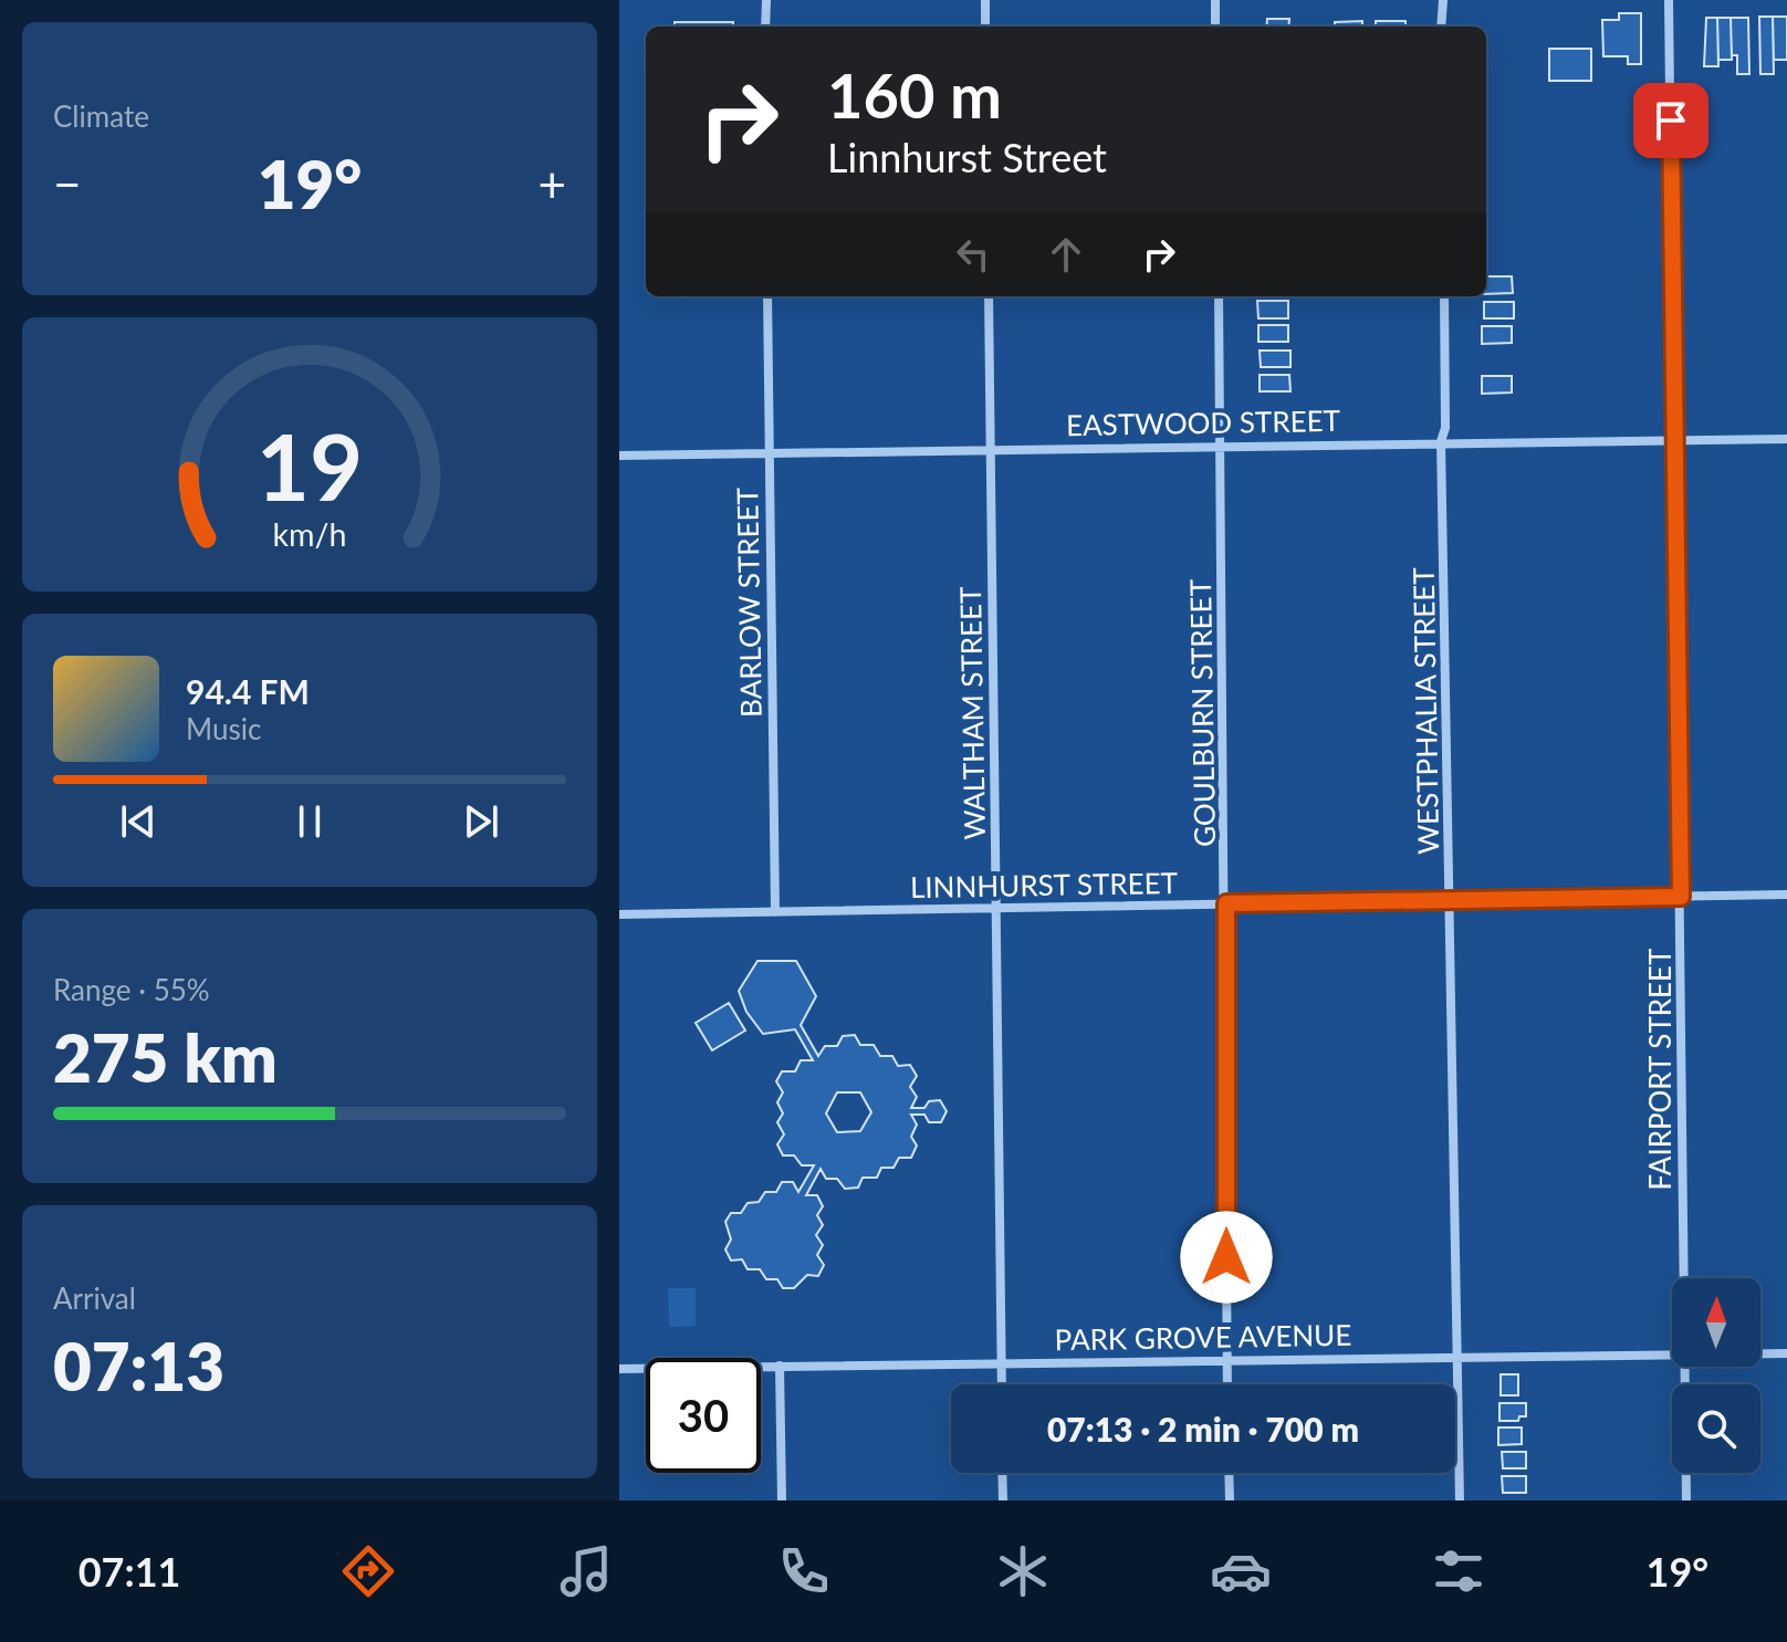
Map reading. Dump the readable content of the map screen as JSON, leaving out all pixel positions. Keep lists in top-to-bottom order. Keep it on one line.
{"streets":{"street":["EASTWOOD STREET","BARLOW STREET","WESTPHALIA STREET","WALTHAM STREET","GOULBURN STREET","LINNHURST STREET","FAIRPORT STREET","PARK GROVE AVENUE"]},"crossings":[["EASTWOOD STREET","BARLOW STREET"],["EASTWOOD STREET","WESTPHALIA STREET"],["EASTWOOD STREET","WALTHAM STREET"],["EASTWOOD STREET","GOULBURN STREET"],["EASTWOOD STREET","FAIRPORT STREET"],["BARLOW STREET","LINNHURST STREET"],["WESTPHALIA STREET","LINNHURST STREET"],["WESTPHALIA STREET","PARK GROVE AVENUE"],["WALTHAM STREET","LINNHURST STREET"],["WALTHAM STREET","PARK GROVE AVENUE"],["GOULBURN STREET","LINNHURST STREET"],["GOULBURN STREET","PARK GROVE AVENUE"],["LINNHURST STREET","FAIRPORT STREET"]],"north":"top","page":{"tile":["Climate",["Range · 55%","275 km"],["Arrival","07:13"]],"turn":["160 m","Linnhurst Street"],"heat":["−","19°","+"],"song":["94.4 FM","Music"],"limit":"30","trip":"07:13 · 2 min · 700 m","tabs":["07:11","19°"],"gauge":["19","km/h"]}}
